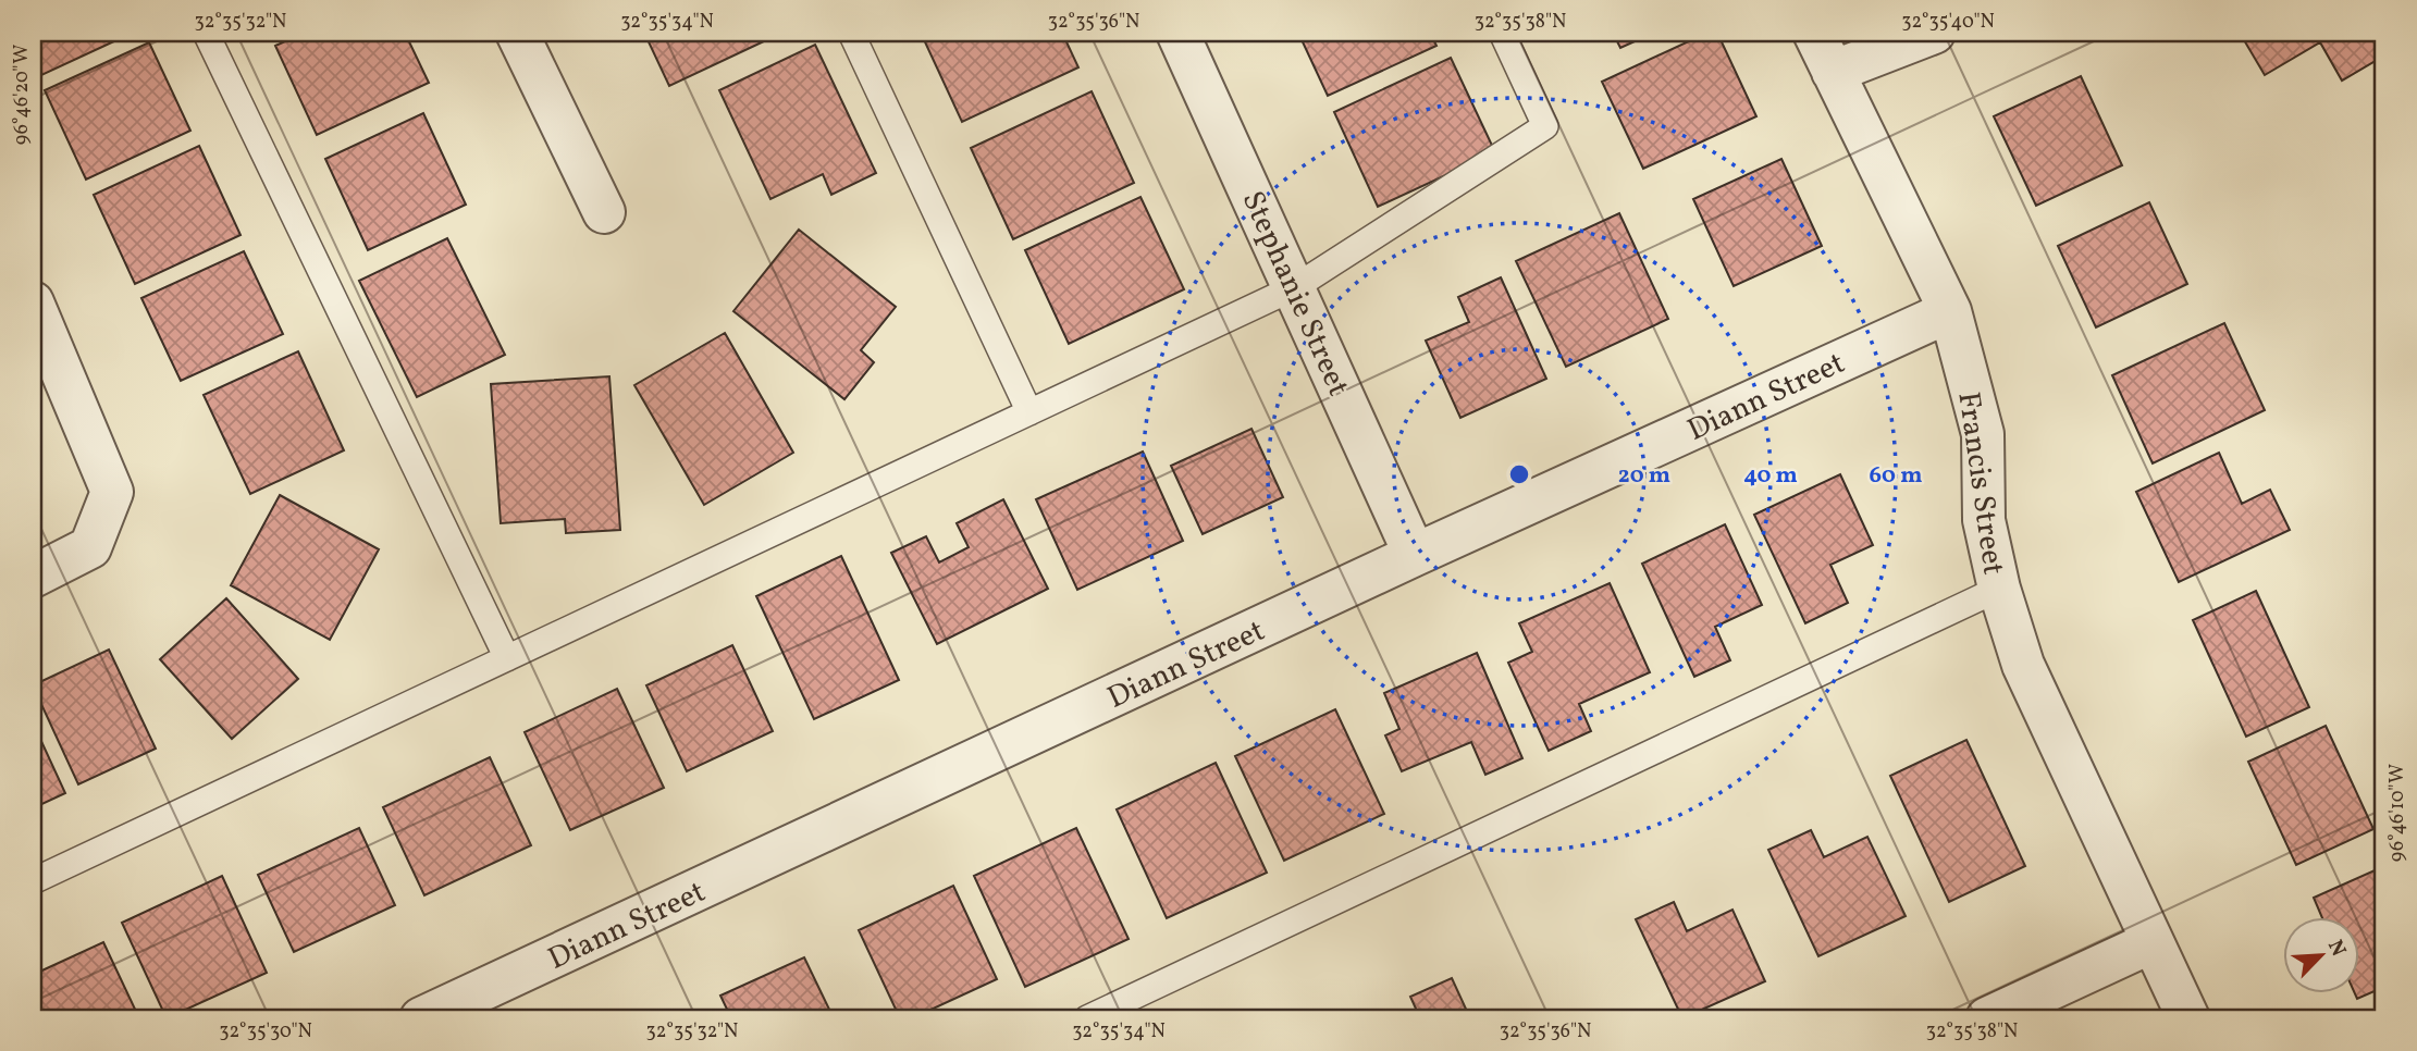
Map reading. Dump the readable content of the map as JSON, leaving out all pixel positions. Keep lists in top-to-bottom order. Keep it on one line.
{"streets":{"street":["Stephanie Street","Diann Street","Francis Street"]},"crossings":[["Stephanie Street","Diann Street"],["Diann Street","Francis Street"]],"north":"top right","coordinates":["32°35'32\"N","32°35'34\"N","32°35'36\"N","32°35'38\"N","32°35'40\"N","96°46'20\"W","96°46'10\"W","32°35'30\"N"],"rings":["20 m","40 m","60 m"]}
